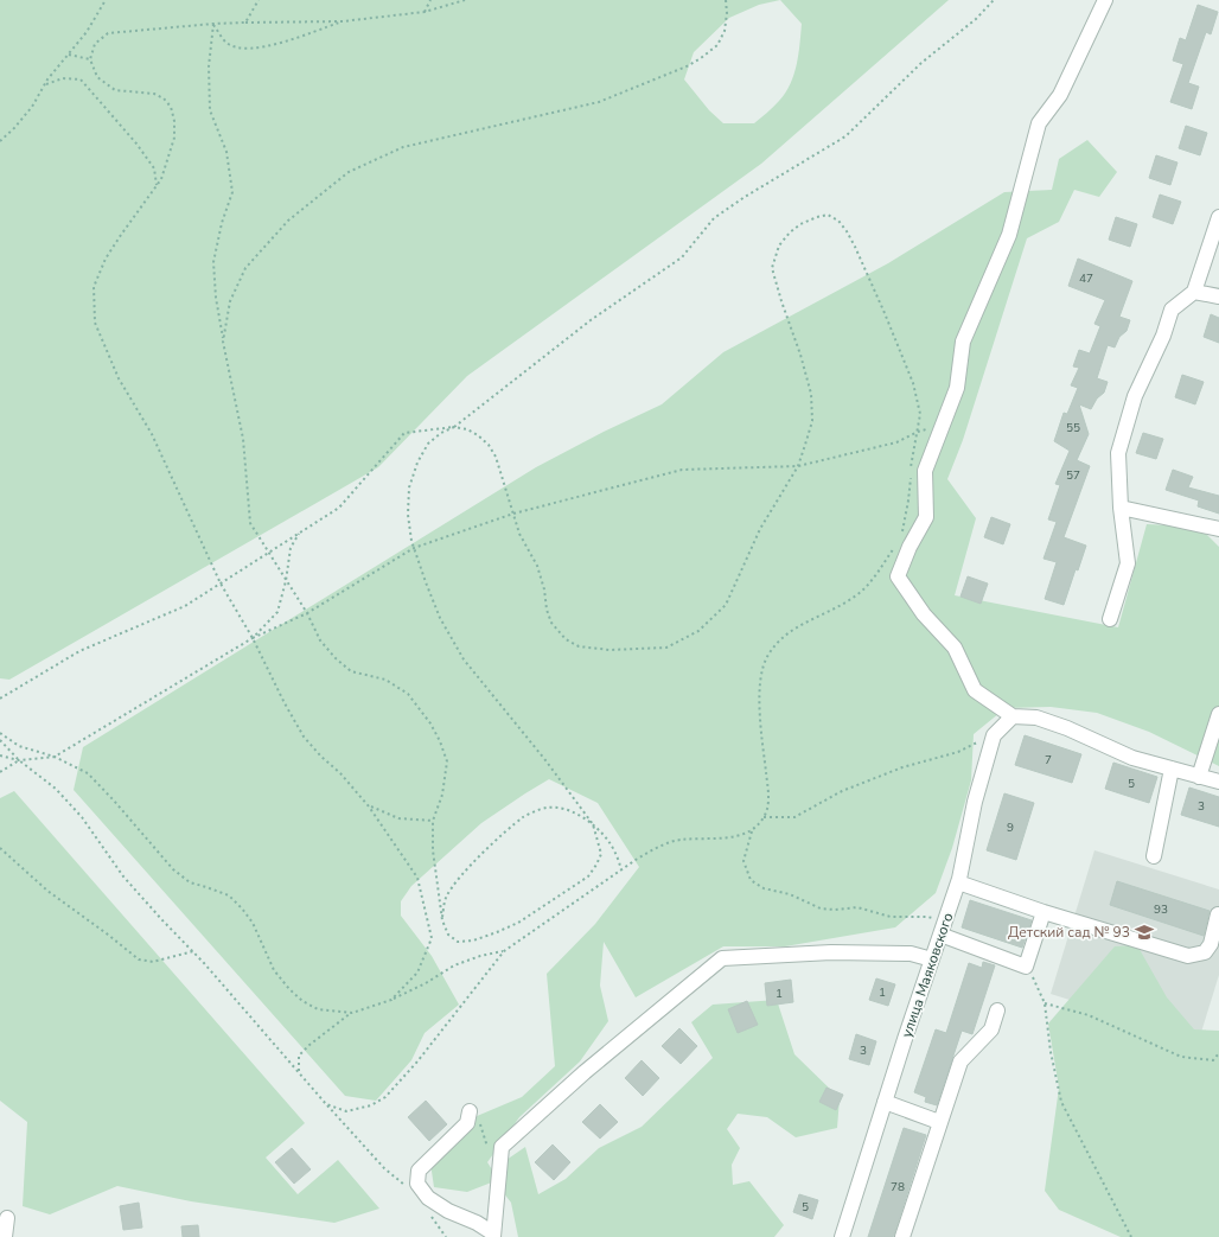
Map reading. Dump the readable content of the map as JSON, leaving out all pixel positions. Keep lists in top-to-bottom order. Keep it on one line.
{"streets":{"street":["улица Маяковского"]},"places":{"school or university":["Детский сад № 93"]},"house_numbers":["47","55","57","7","5","3","9","93","1","1","3","78","5"]}
